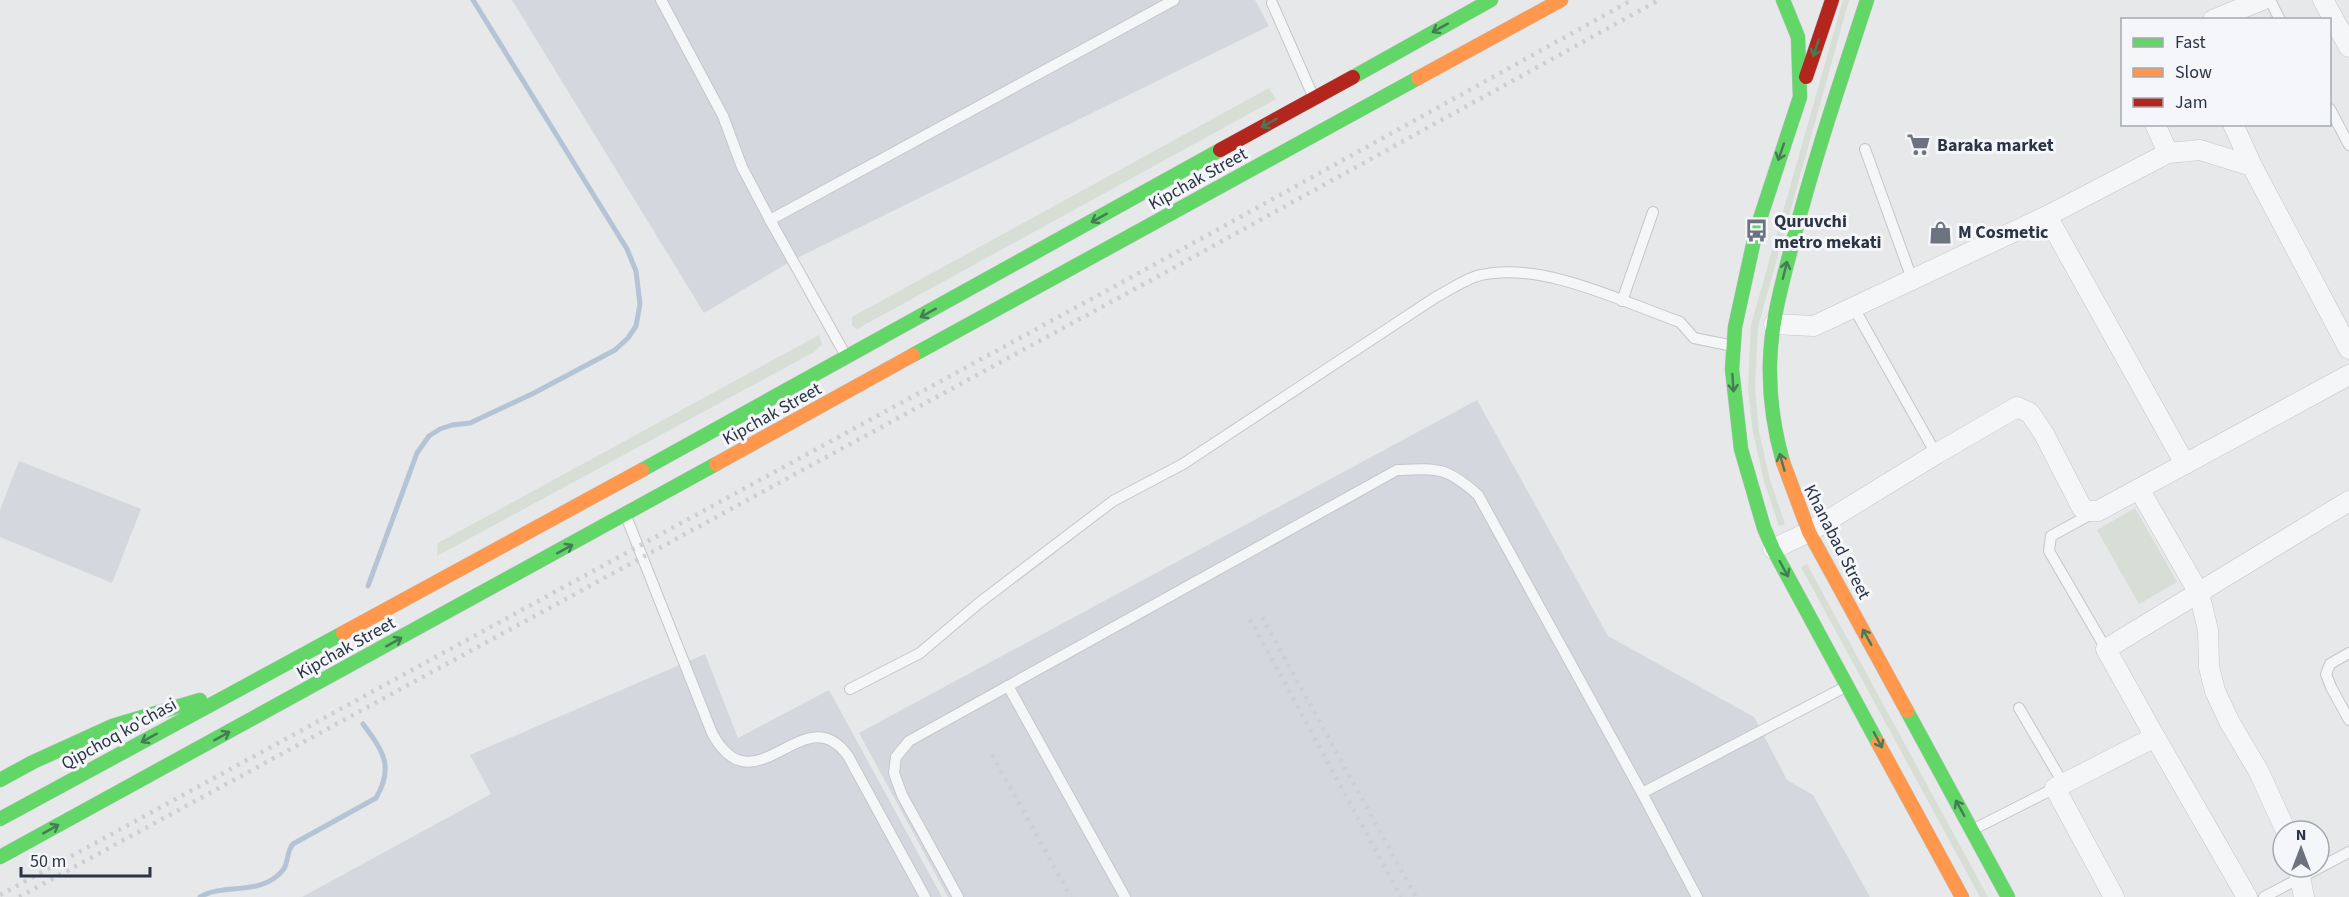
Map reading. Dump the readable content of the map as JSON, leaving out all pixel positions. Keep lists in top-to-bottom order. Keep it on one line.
{"streets":{"main road":["Kipchak Street","Khanabad Street","Qipchoq ko'chasi"]},"crossings":[["Kipchak Street","Qipchoq ko'chasi"]],"places":{"supermarket":["Baraka market"],"bus stop":["Quruvchi metro mekati"],"shop":["M Cosmetic"]},"legend":["Fast","Slow","Jam"],"scale_bar":"50 m","north":"top"}
